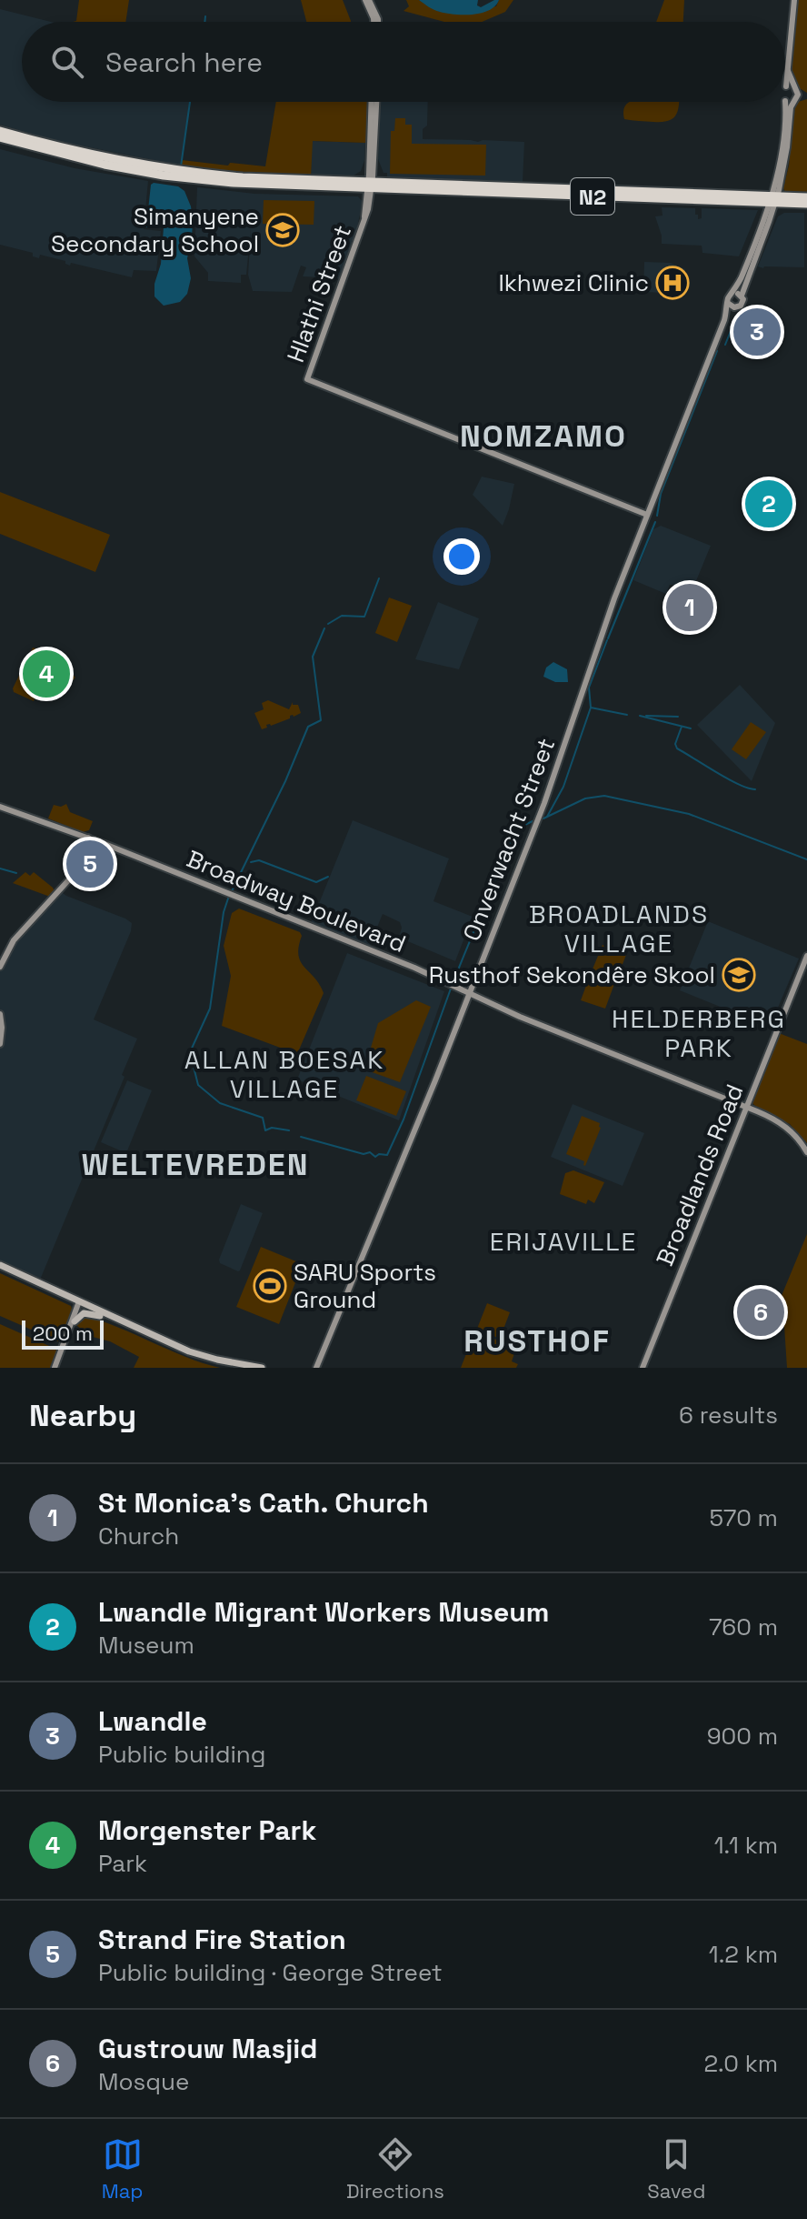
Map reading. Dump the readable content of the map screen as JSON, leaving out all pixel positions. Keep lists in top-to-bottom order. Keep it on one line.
{"streets":{"highway":["N2"],"street":["Hlathi Street","Onverwacht Street","Broadway Boulevard","Broadlands Road"]},"crossings":[["N2","Hlathi Street"],["Hlathi Street","Onverwacht Street"],["Onverwacht Street","Broadway Boulevard"],["Broadway Boulevard","Broadlands Road"]],"districts":["NOMZAMO","BROADLANDS VILLAGE","HELDERBERG PARK","ALLAN BOESAK VILLAGE","WELTEVREDEN","ERIJAVILLE","RUSTHOF"],"places":{"school or university":["Simanyene Secondary School","Rusthof Sekondêre Skool"],"hospital":["Ikhwezi Clinic"],"sports":["SARU Sports Ground"]},"scale_bar":"200 m","page":{"search":"Search here","pins":["3","2","1","4","5","6"],"scale":"200 m","heading":["Nearby","6 results"],"list":[{"mark":"1","name":"St Monica's Cath. Church","note":"Church","value":"570 m"},{"mark":"2","name":"Lwandle Migrant Workers Museum","note":"Museum","value":"760 m"},{"mark":"3","name":"Lwandle","note":"Public building","value":"900 m"},{"mark":"4","name":"Morgenster Park","note":"Park","value":"1.1 km"},{"mark":"5","name":"Strand Fire Station","note":"Public building · George Street","value":"1.2 km"},{"mark":"6","name":"Gustrouw Masjid","note":"Mosque","value":"2.0 km"}],"nav":["Map","Directions","Saved"]}}
